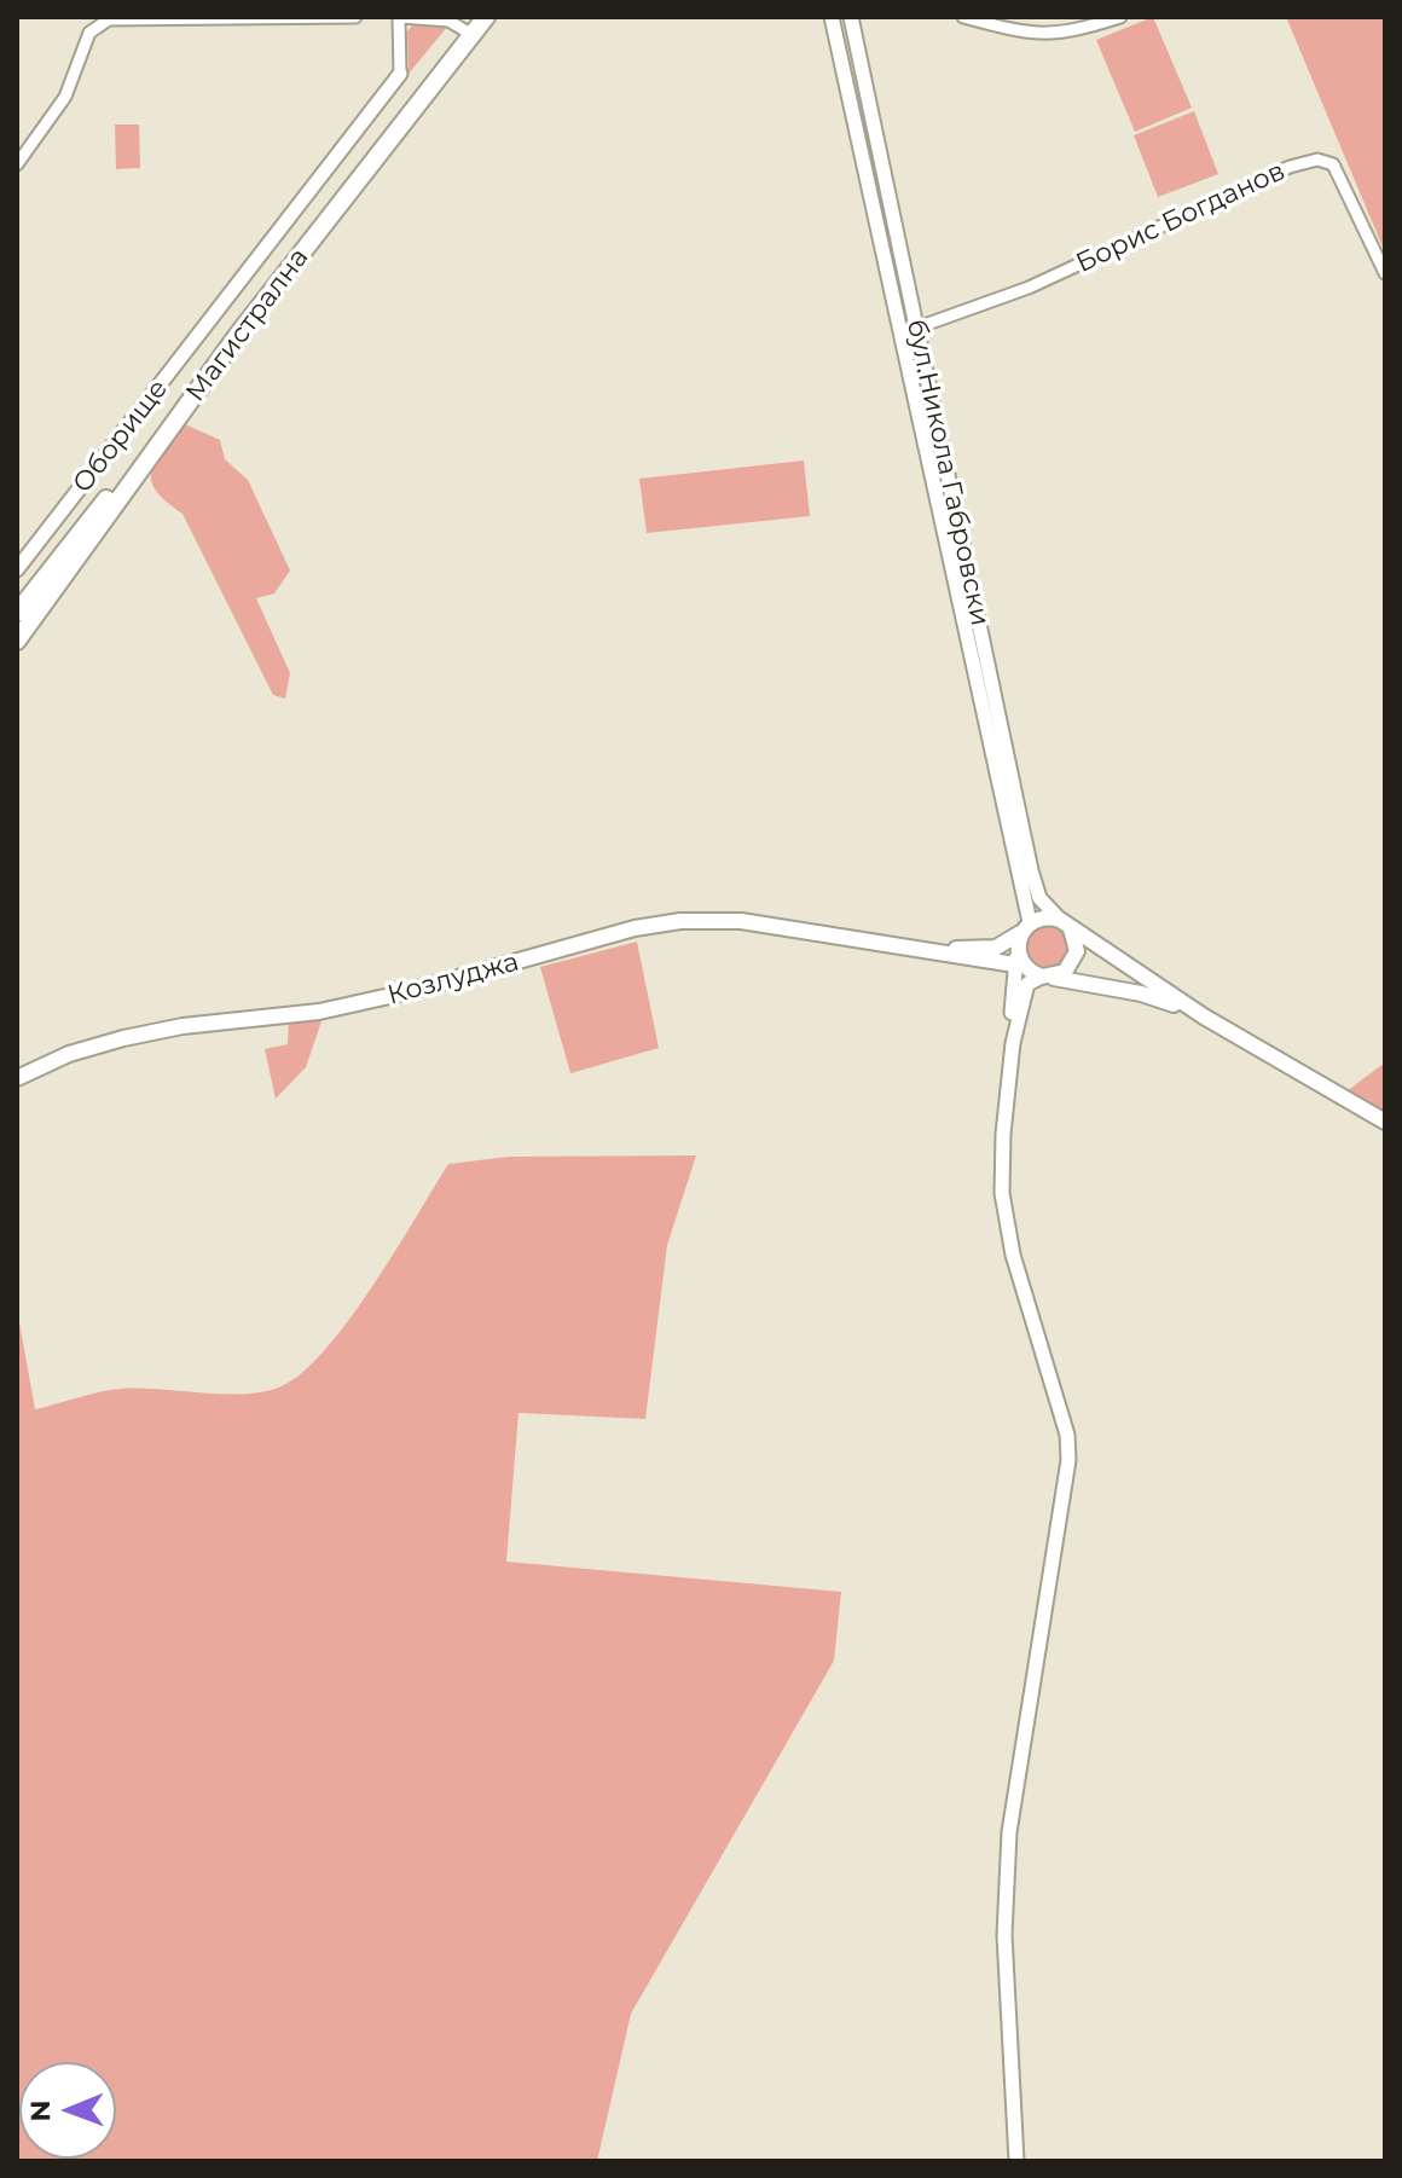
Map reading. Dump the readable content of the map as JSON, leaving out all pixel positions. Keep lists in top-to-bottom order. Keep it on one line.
{"streets":{"main road":["Магистрална","Козлуджа"],"street":["Борис Богданов","Оборище","бул.Никола Габровски"]},"crossings":[["Борис Богданов","бул.Никола Габровски"],["бул.Никола Габровски","Козлуджа"]],"north":"left"}
